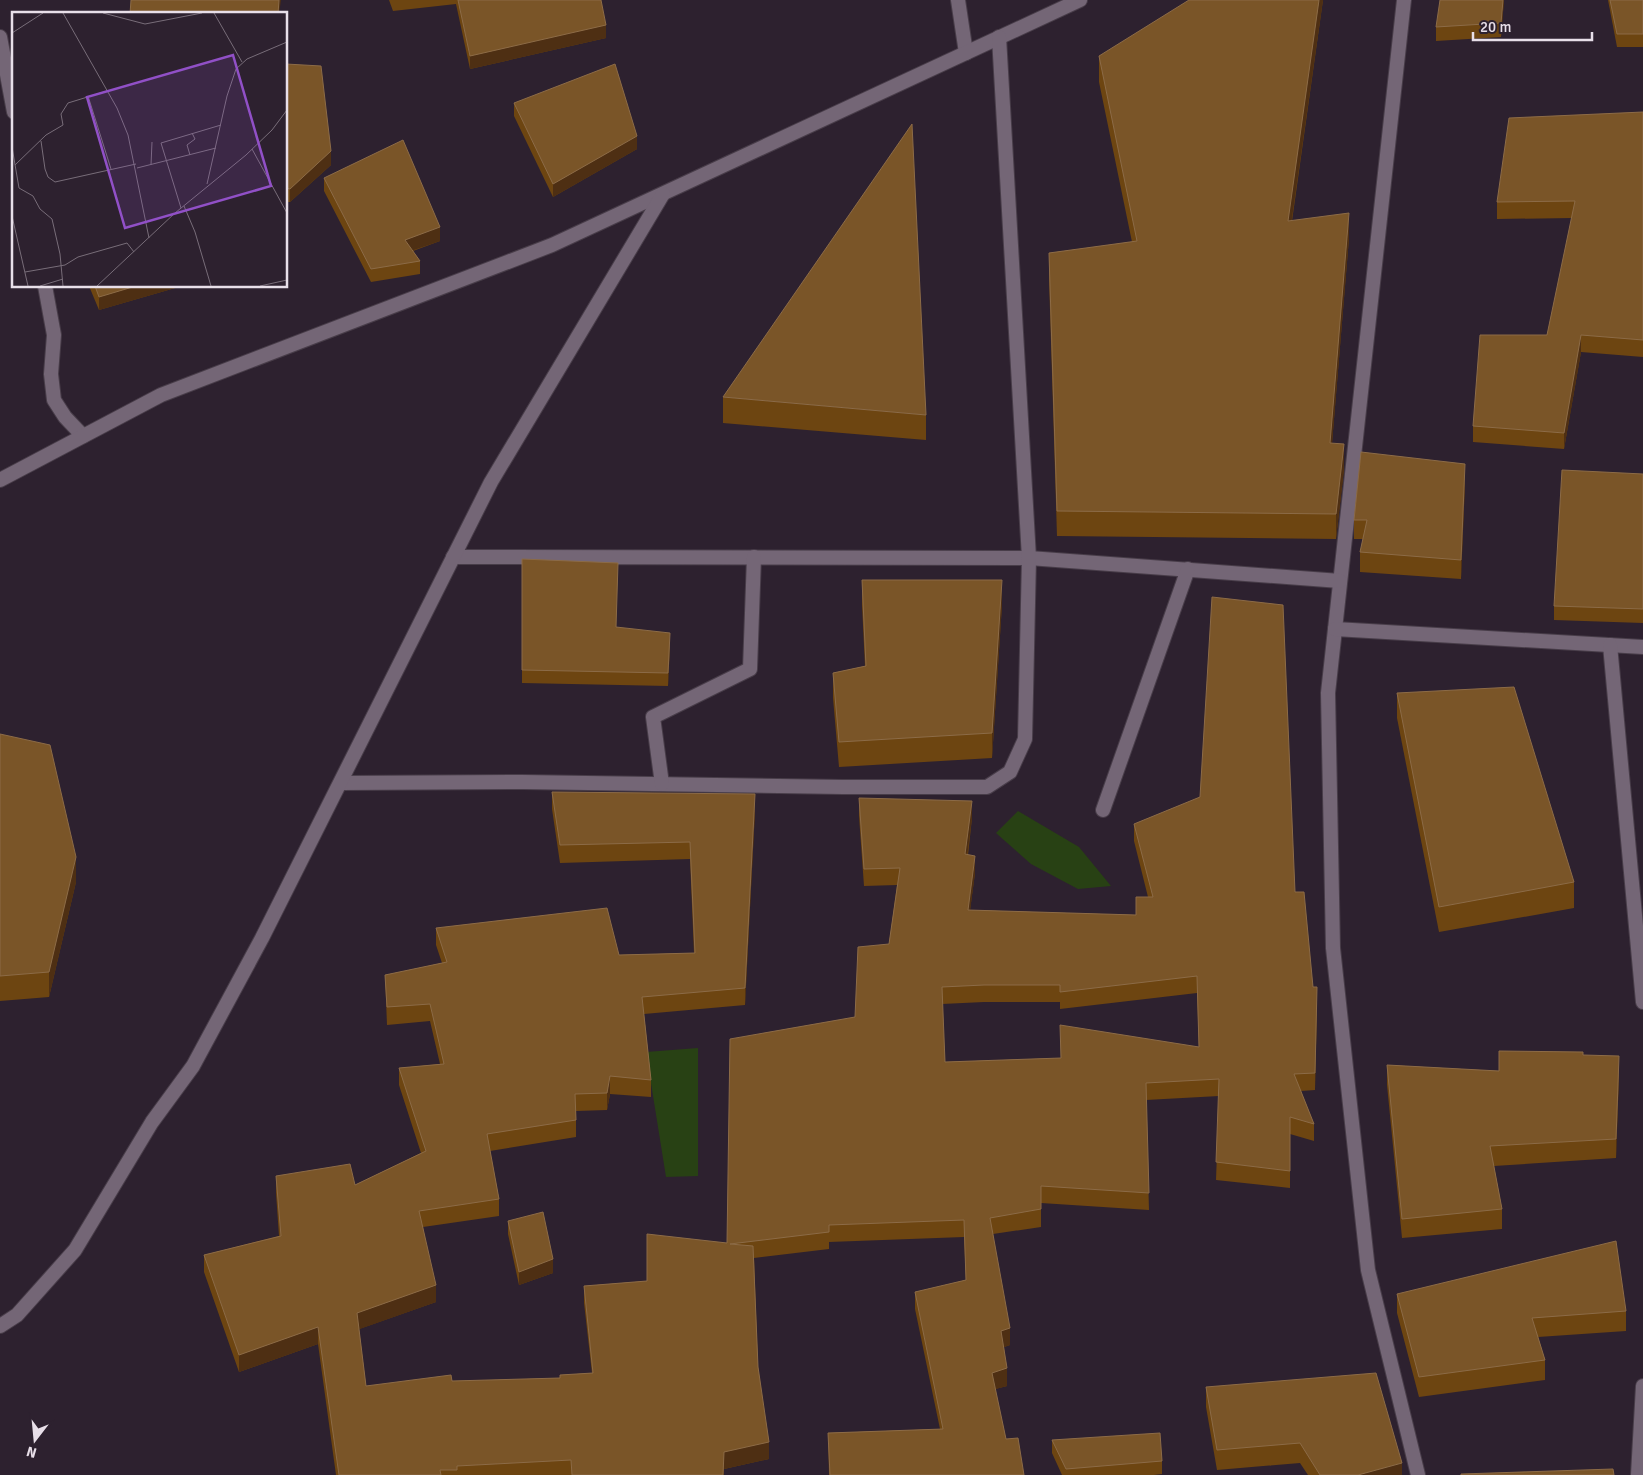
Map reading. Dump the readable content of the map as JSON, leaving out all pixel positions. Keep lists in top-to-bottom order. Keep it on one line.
{"scale_bar":"20 m","north":"bottom"}
